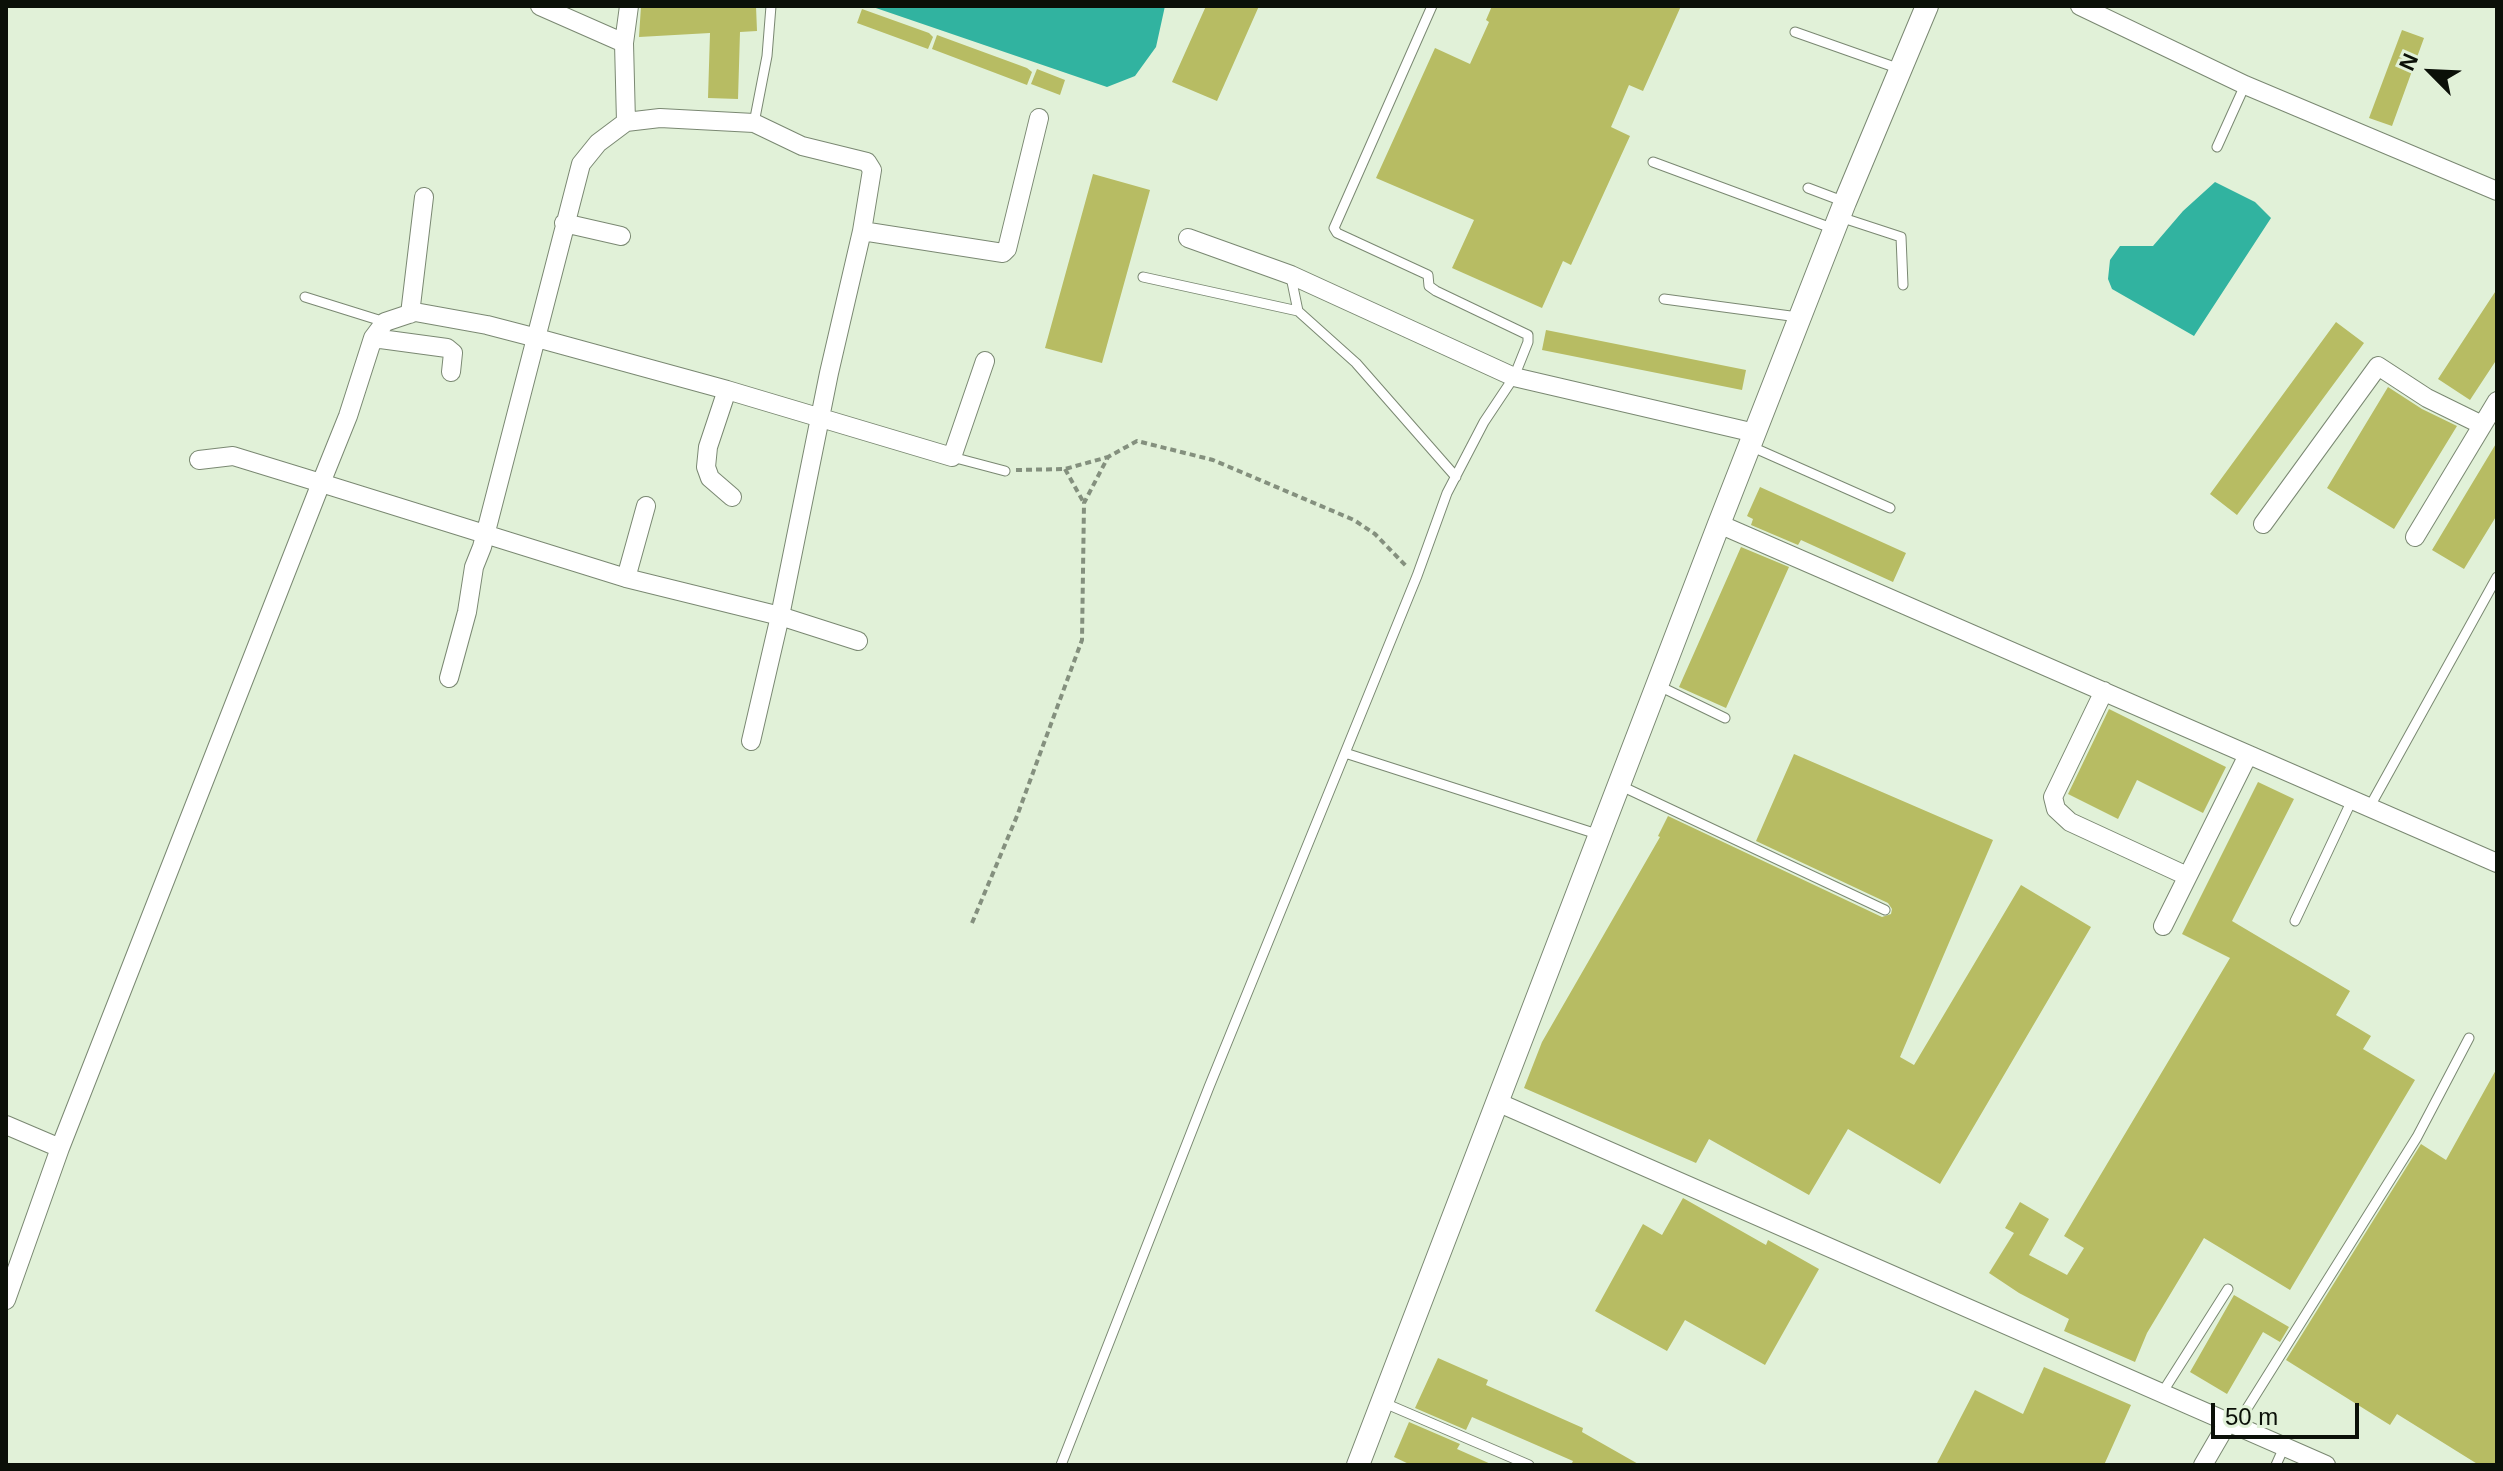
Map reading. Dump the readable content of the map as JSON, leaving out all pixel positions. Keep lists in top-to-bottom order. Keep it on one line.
{"scale_bar":"50 m","north":"top left"}
